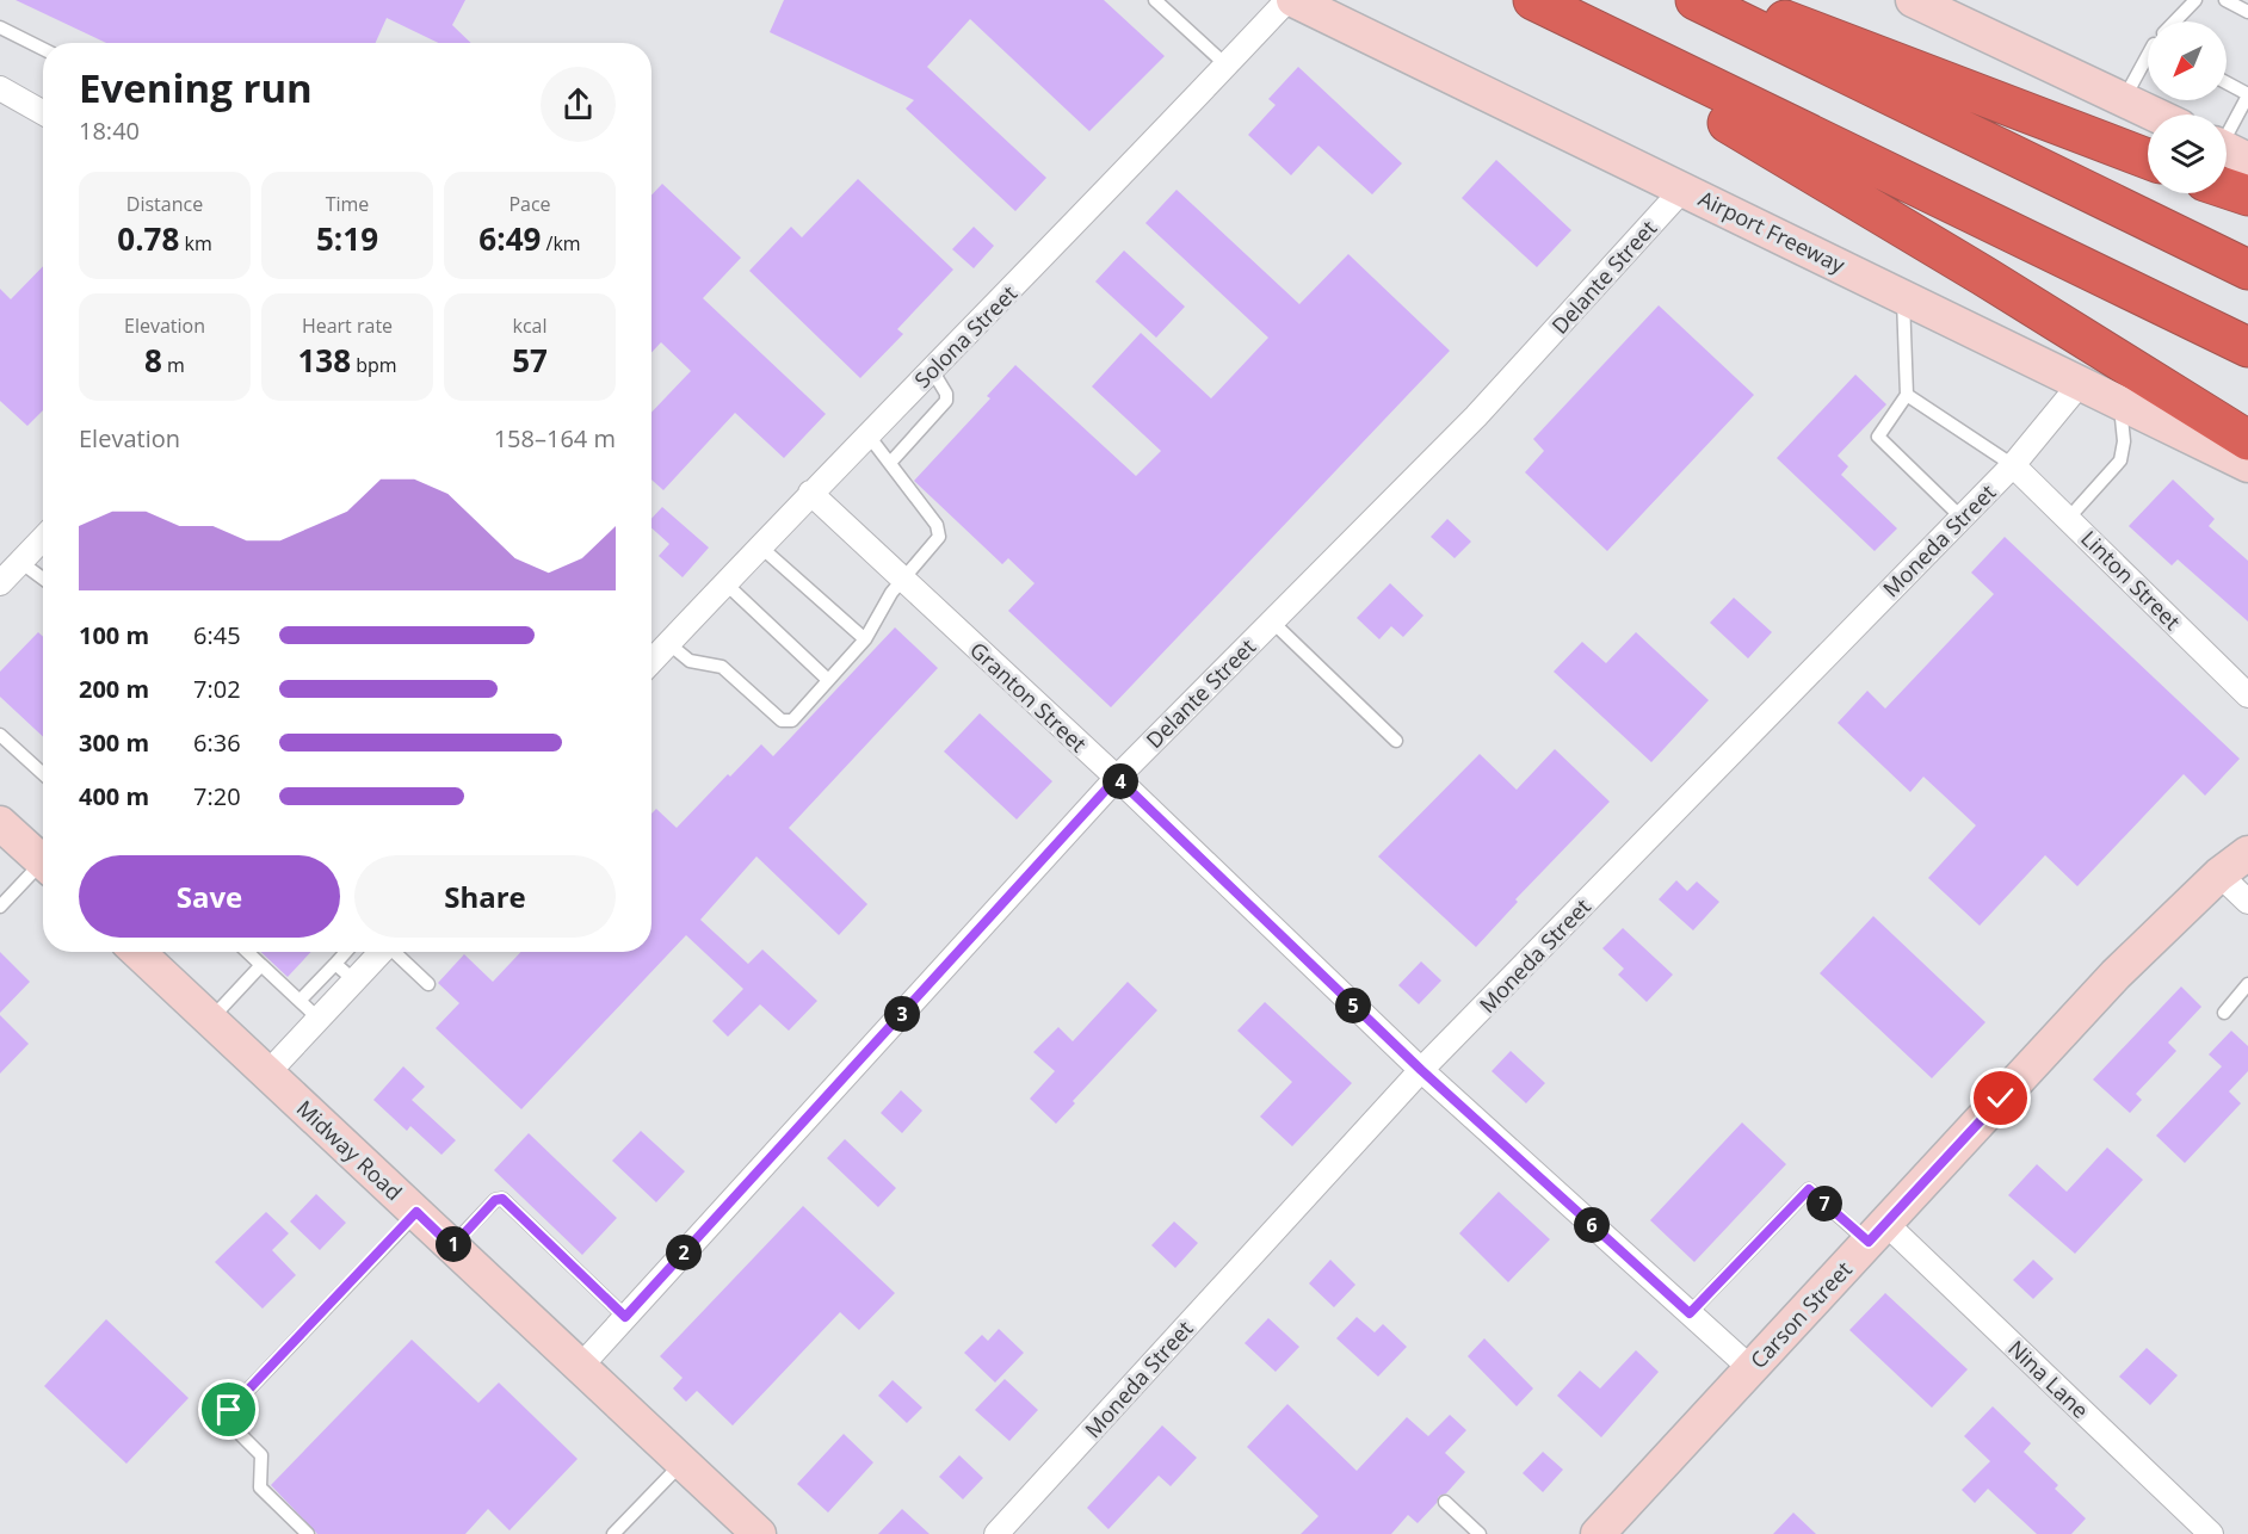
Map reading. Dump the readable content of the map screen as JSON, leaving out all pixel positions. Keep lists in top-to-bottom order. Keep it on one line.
{"streets":{"main road":["Airport Freeway","Midway Road","Carson Street"],"street":["Delante Street","Solona Street","Moneda Street","Linton Street","Granton Street","Nina Lane"]},"crossings":[["Airport Freeway","Delante Street"],["Airport Freeway","Moneda Street"],["Delante Street","Granton Street"],["Delante Street","Midway Road"],["Solona Street","Granton Street"],["Moneda Street","Linton Street"],["Moneda Street","Granton Street"],["Granton Street","Carson Street"],["Carson Street","Nina Lane"]],"north":"bottom left","page":{"heading":["Evening run","18:40"],"stats":[["Distance","0.78 km"],["Time","5:19"],["Pace","6:49 /km"],["Elevation","8 m"],["Heart rate","138 bpm"],["kcal","57"]],"chart":["Elevation","158–164 m"],"list":[{"name":"100 m","note":"6:45"},{"name":"200 m","note":"7:02"},{"name":"300 m","note":"6:36"},{"name":"400 m","note":"7:20"}],"pins":["4","5","3","7","6","1","2"],"buttons":["Save","Share"]}}
